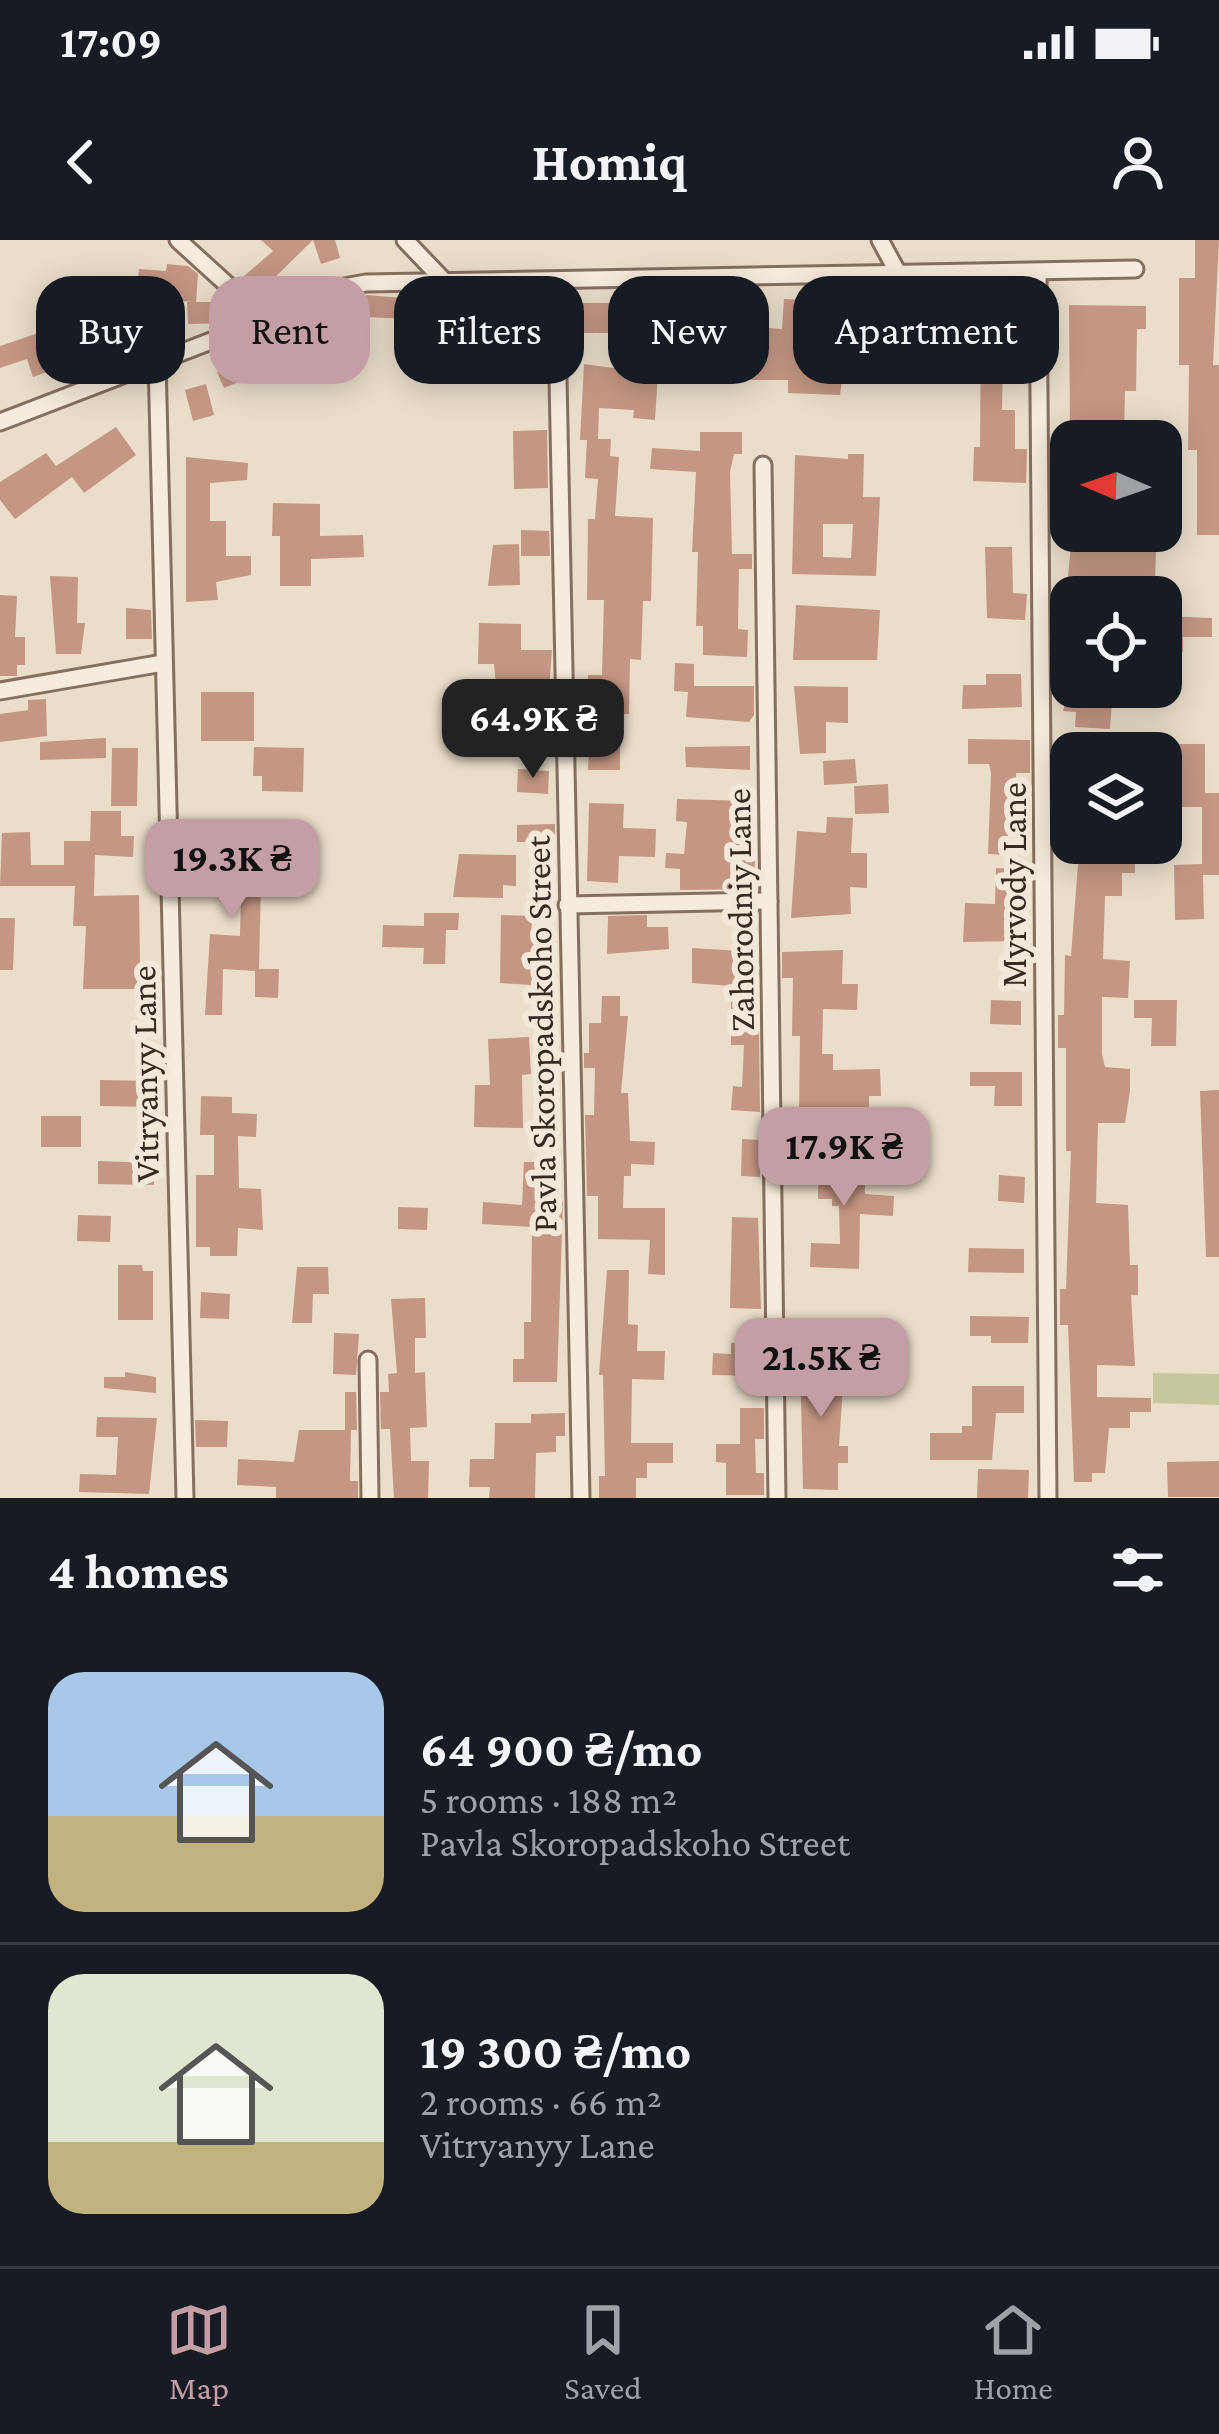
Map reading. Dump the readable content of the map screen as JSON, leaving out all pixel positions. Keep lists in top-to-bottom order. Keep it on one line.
{"streets":{"street":["Myrvody Lane","Zahorodniy Lane","Pavla Skoropadskoho Street","Vitryanyy Lane"]},"north":"left","page":{"status":"17:09","header":"Homiq","chip":["Buy","Rent","Filters","New","Apartment"],"price":["64.9K ₴","19.3K ₴","17.9K ₴","21.5K ₴"],"heading":"4 homes","list":[{"name":"64 900 ₴/mo","note":"5 rooms · 188 m² · Pavla Skoropadskoho Street"},{"name":"19 300 ₴/mo","note":"2 rooms · 66 m² · Vitryanyy Lane"}],"tabs":["Map","Saved","Home"]}}
